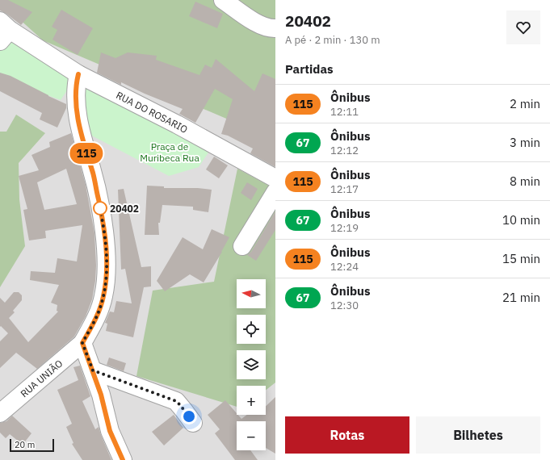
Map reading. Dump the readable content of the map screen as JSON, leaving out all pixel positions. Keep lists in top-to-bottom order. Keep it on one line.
{"streets":{"street":["RUA DO ROSARIO","RUA UNIÃO"]},"parks":["Praça de Muribeca Rua"],"places":["20402"],"lines":["bus line 115"],"scale_bar":"20 m","north":"left","page":{"on_map":"115","heading":[["20402","A pé · 2 min · 130 m"],"Partidas"],"list":[{"mark":"115","name":"Ônibus","note":"12:11","value":"2 min"},{"mark":"67","name":"Ônibus","note":"12:12","value":"3 min"},{"mark":"115","name":"Ônibus","note":"12:17","value":"8 min"},{"mark":"67","name":"Ônibus","note":"12:19","value":"10 min"},{"mark":"115","name":"Ônibus","note":"12:24","value":"15 min"},{"mark":"67","name":"Ônibus","note":"12:30","value":"21 min"}],"map_buttons":["+","−"],"buttons":["Rotas","Bilhetes"],"scale":"20 m"}}
